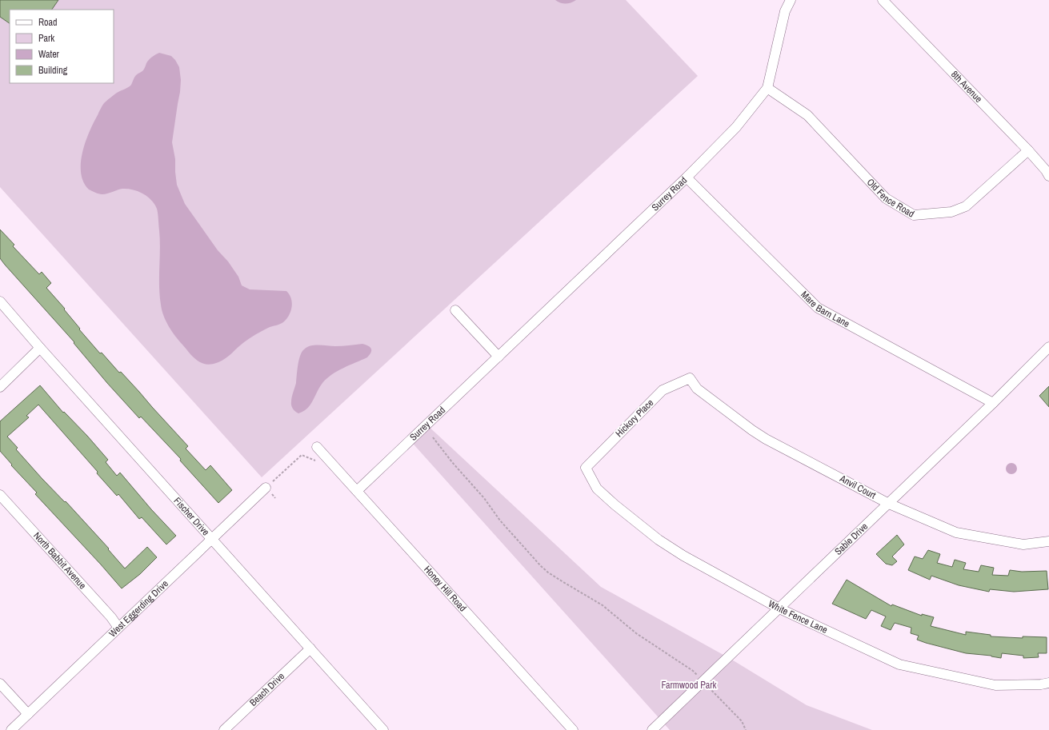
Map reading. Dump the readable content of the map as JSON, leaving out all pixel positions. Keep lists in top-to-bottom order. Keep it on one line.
{"streets":{"street":["8th Avenue","Surrey Road","Old Fence Road","Mare Barn Lane","Hickory Place","Anvil Court","Fischer Drive","Sable Drive","North Babbit Avenue","Honey Hill Road","West Eggerding Drive","White Fence Lane","Beach Drive"]},"crossings":[["8th Avenue","Old Fence Road"],["Surrey Road","Old Fence Road"],["Surrey Road","Mare Barn Lane"],["Surrey Road","Honey Hill Road"],["Mare Barn Lane","Sable Drive"],["Hickory Place","Anvil Court"],["Hickory Place","White Fence Lane"],["Anvil Court","Sable Drive"],["Fischer Drive","West Eggerding Drive"],["Fischer Drive","Beach Drive"],["Sable Drive","White Fence Lane"],["North Babbit Avenue","West Eggerding Drive"]],"parks":["Farmwood Park"],"legend":["Road","Park","Water","Building"]}
